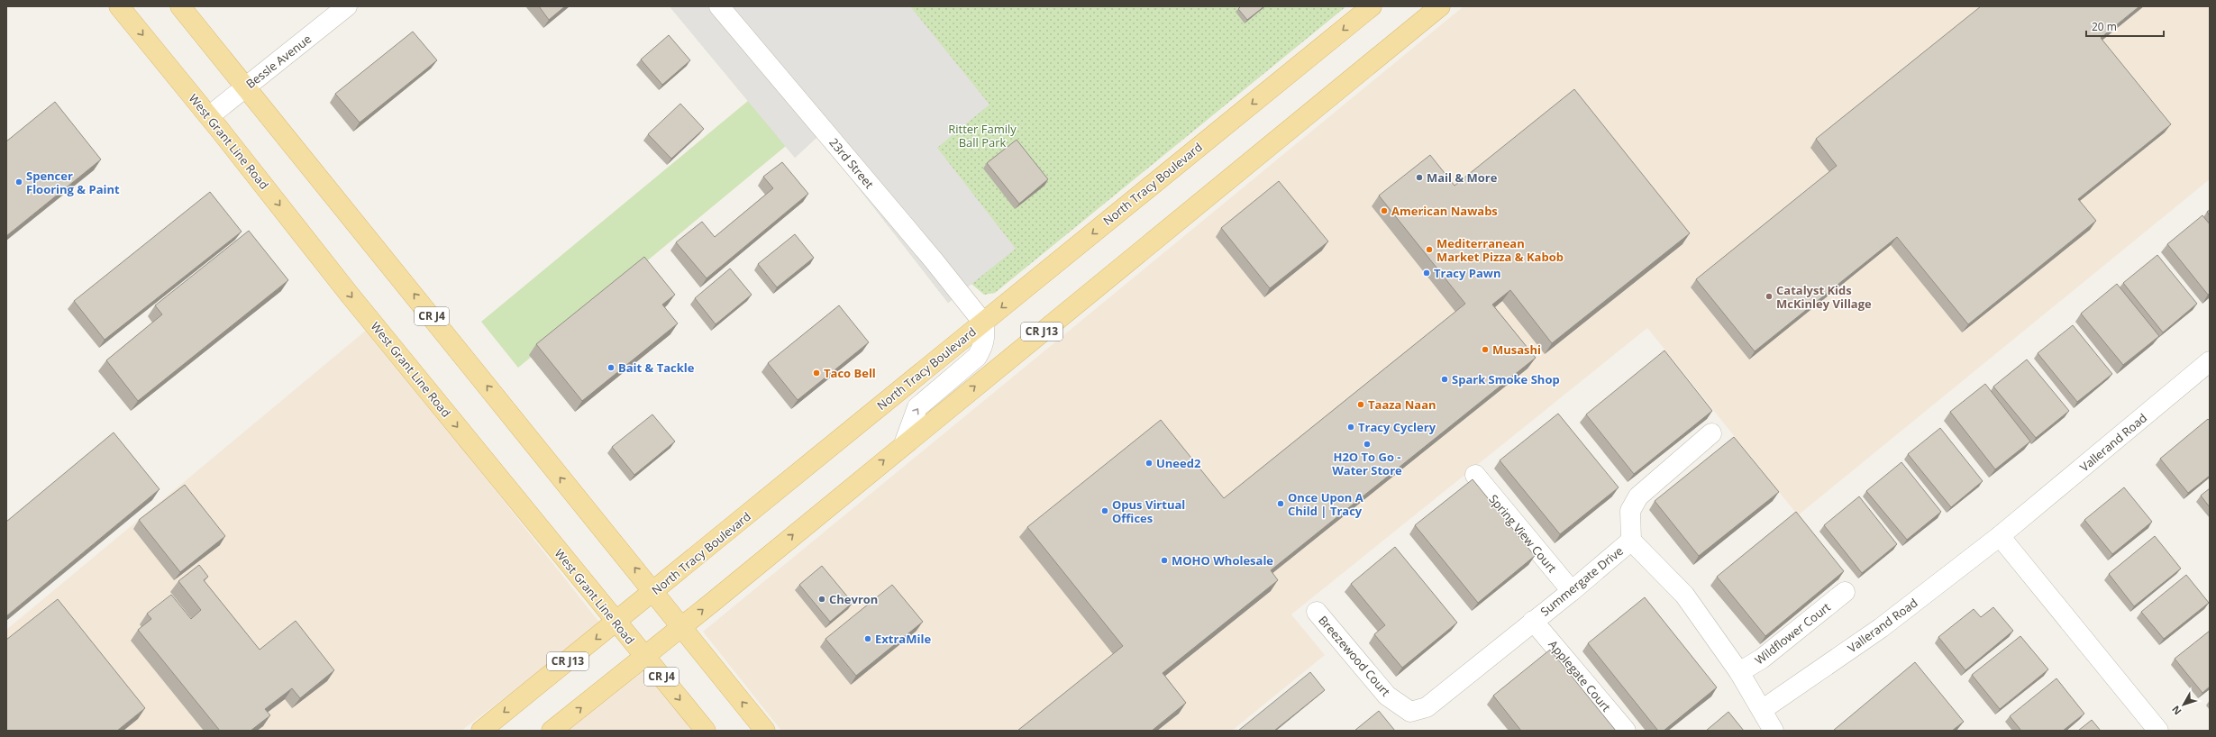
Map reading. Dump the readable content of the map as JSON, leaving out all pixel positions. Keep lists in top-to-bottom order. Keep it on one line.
{"streets":{"main road":["West Grant Line Road","North Tracy Boulevard","CR J4","CR J13"],"street":["Bessle Avenue","23rd Street","Vallerand Road","Spring View Court","Summergate Drive","Wildflower Court","Breezewood Court","Applegate Court"]},"crossings":[["Bessle Avenue","West Grant Line Road"],["Bessle Avenue","CR J4"],["West Grant Line Road","North Tracy Boulevard"],["West Grant Line Road","CR J13"],["23rd Street","North Tracy Boulevard"],["North Tracy Boulevard","CR J4"],["CR J4","CR J13"],["Vallerand Road","Summergate Drive"],["Spring View Court","Summergate Drive"],["Summergate Drive","Wildflower Court"],["Summergate Drive","Breezewood Court"],["Summergate Drive","Applegate Court"]],"parks":["Ritter Family Ball Park"],"places":["Mail & More","Spencer Flooring & Paint","American Nawabs","Mediterranean Market Pizza & Kabob","Tracy Pawn","Catalyst Kids McKinley Village","Musashi","Bait & Tackle","Taco Bell","Spark Smoke Shop","Taaza Naan","Tracy Cyclery","H2O To Go - Water Store","Uneed2","Once Upon A Child | Tracy","Opus Virtual Offices","MOHO Wholesale","Chevron","ExtraMile"],"scale_bar":"20 m","north":"bottom left"}
